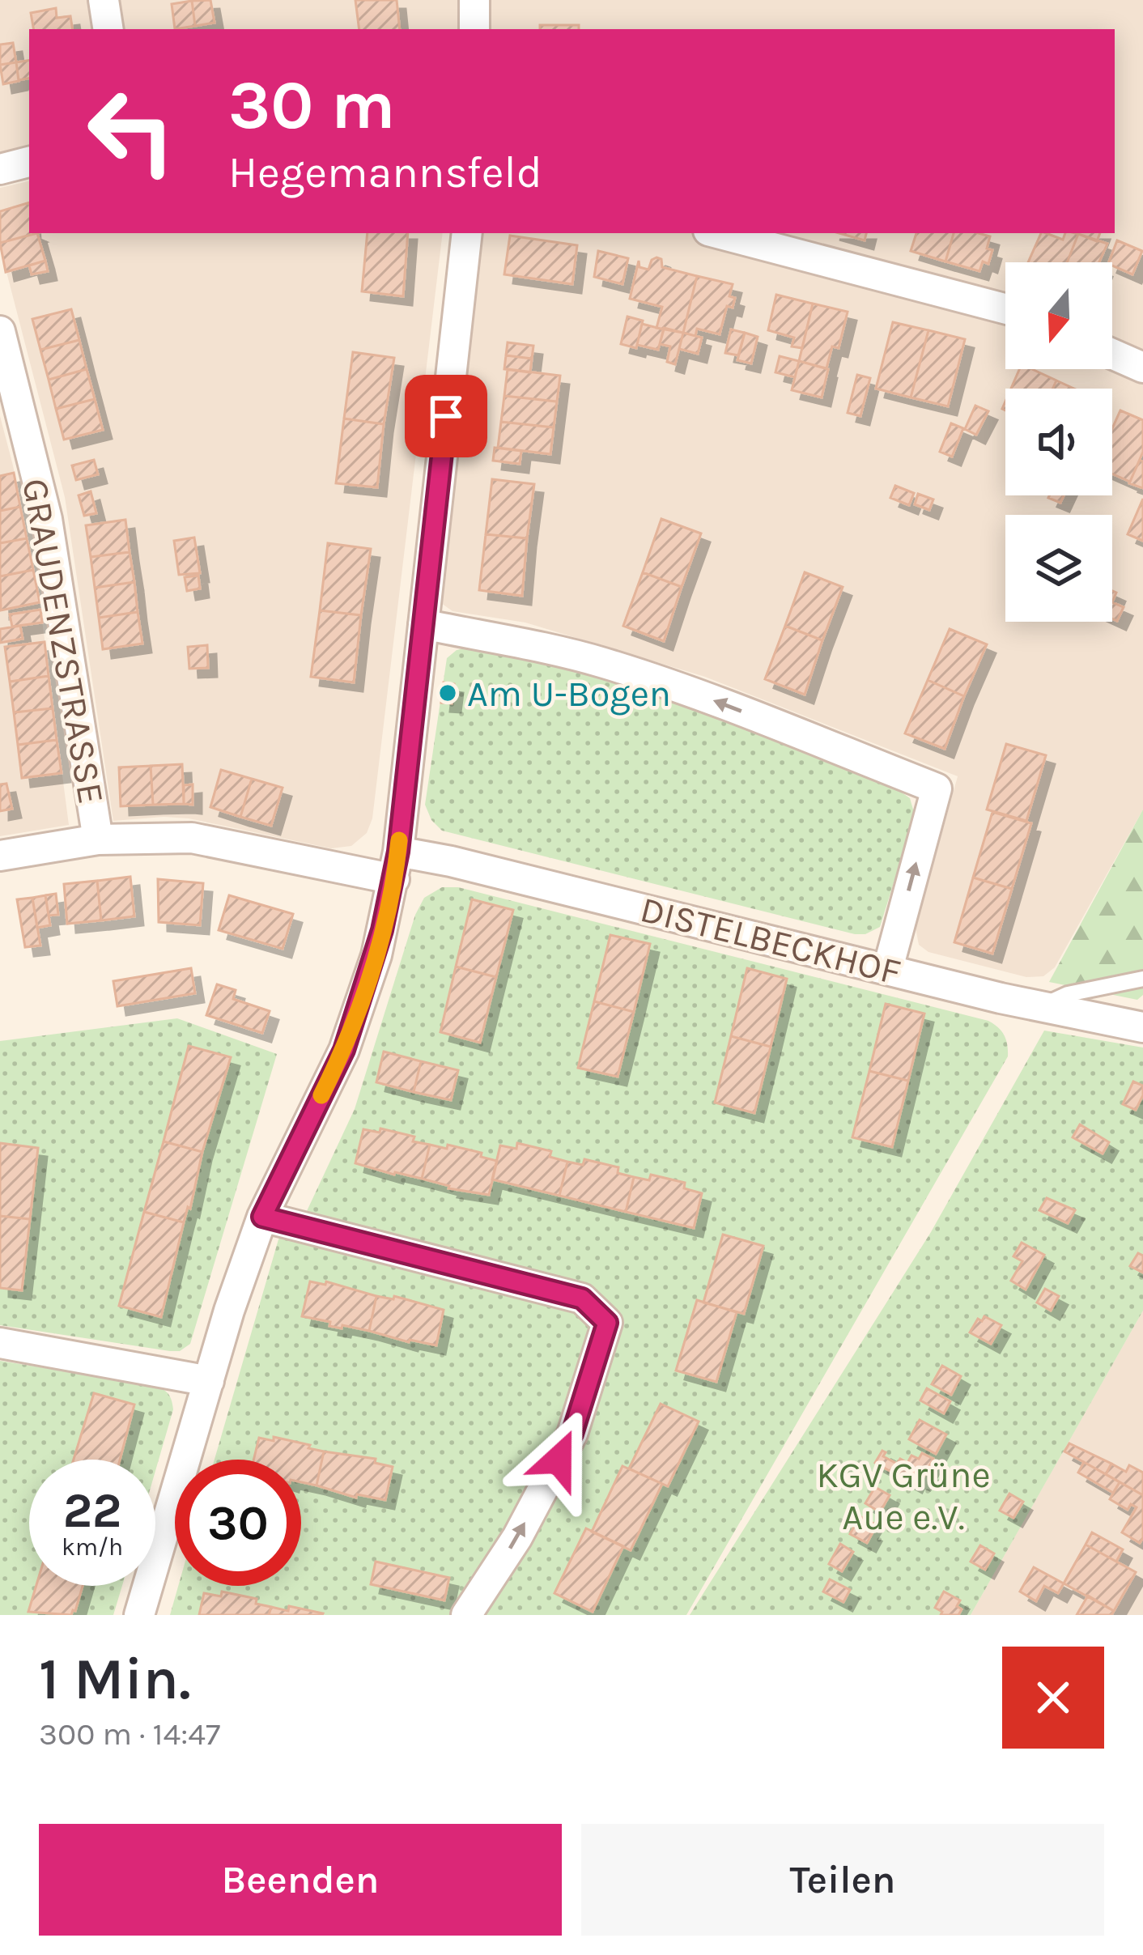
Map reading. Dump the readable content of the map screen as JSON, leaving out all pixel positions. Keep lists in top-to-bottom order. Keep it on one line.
{"streets":{"street":["GRAUDENZSTRASSE","DISTELBECKHOF"]},"crossings":[["GRAUDENZSTRASSE","DISTELBECKHOF"]],"parks":["KGV Grüne Aue e.V."],"places":["Am U-Bogen"],"north":"bottom","page":{"turn":["30 m","Hegemannsfeld"],"speed":"22 km/h","limit":"30","heading":["1 Min.","300 m · 14:47"],"buttons":["Beenden","Teilen"]}}
